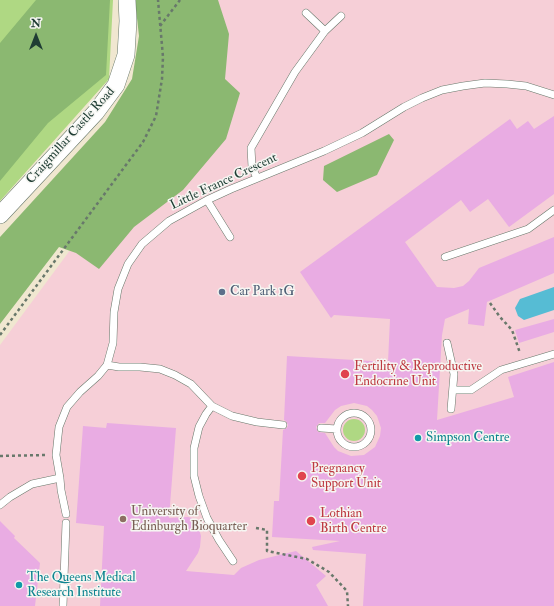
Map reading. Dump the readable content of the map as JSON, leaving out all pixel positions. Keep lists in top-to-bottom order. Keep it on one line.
{"streets":{"street":["Craigmillar Castle Road"],"lane":["Little France Crescent"]},"places":["Car Park 1G","Fertility & Reproductive Endocrine Unit","Simpson Centre","Pregnancy Support Unit","University of Edinburgh Bioquarter","Lothian Birth Centre","The Queens Medical Research Institute"],"north":"top"}
